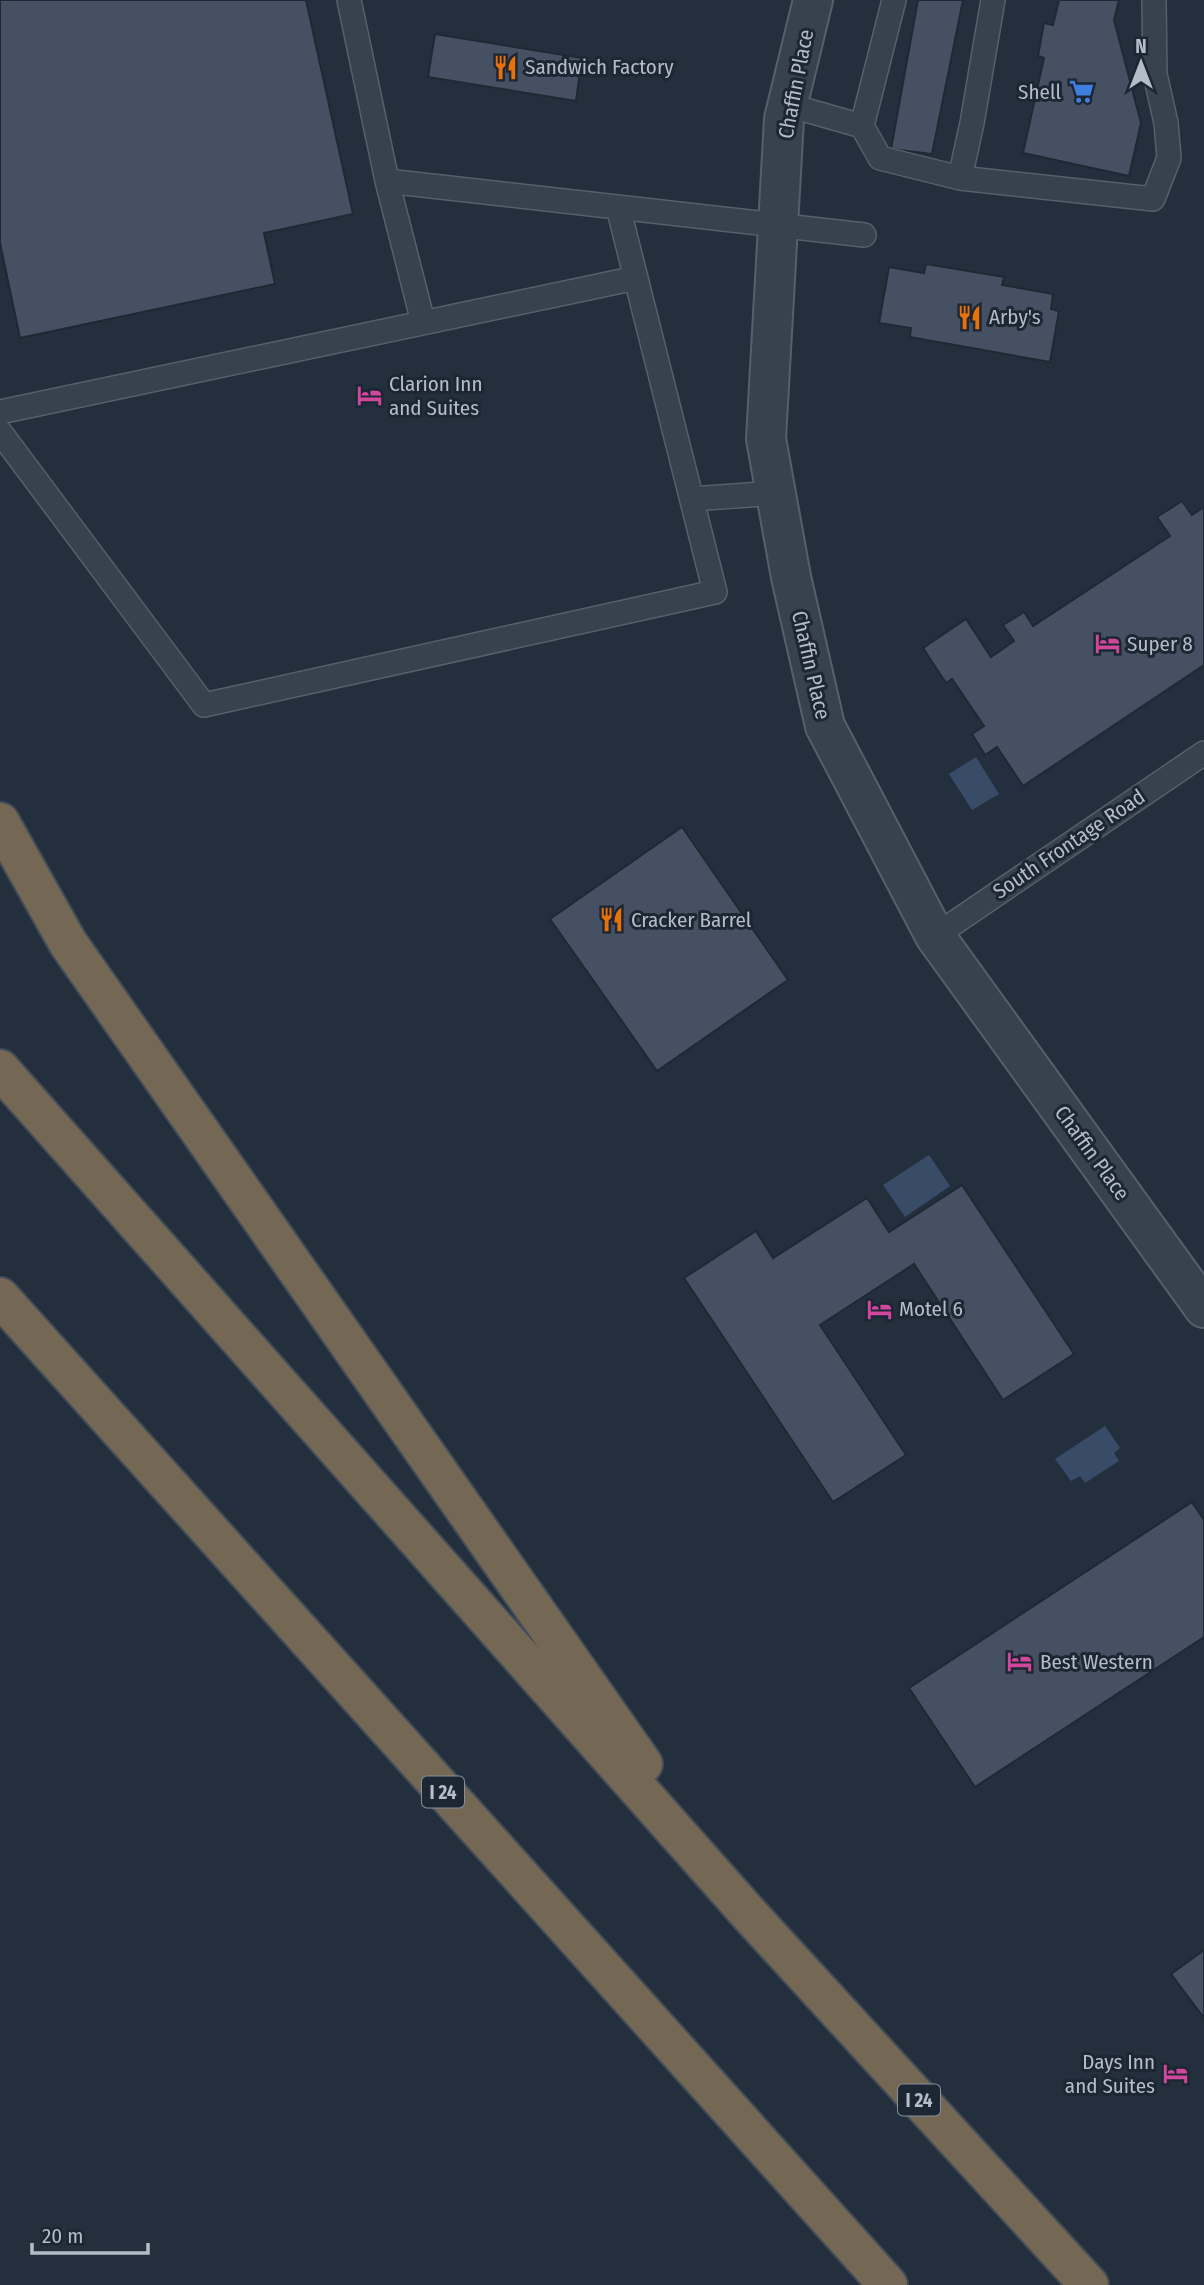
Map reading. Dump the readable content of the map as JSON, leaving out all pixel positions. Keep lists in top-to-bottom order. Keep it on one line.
{"streets":{"highway":["I 24"],"street":["Chaffin Place"],"lane":["South Frontage Road"]},"crossings":[["Chaffin Place","South Frontage Road"]],"places":{"restaurant":["Sandwich Factory","Arby's","Cracker Barrel"],"supermarket":["Shell"],"hotel":["Clarion Inn and Suites","Super 8","Motel 6","Best Western","Days Inn and Suites"]},"scale_bar":"20 m","north":"top"}
